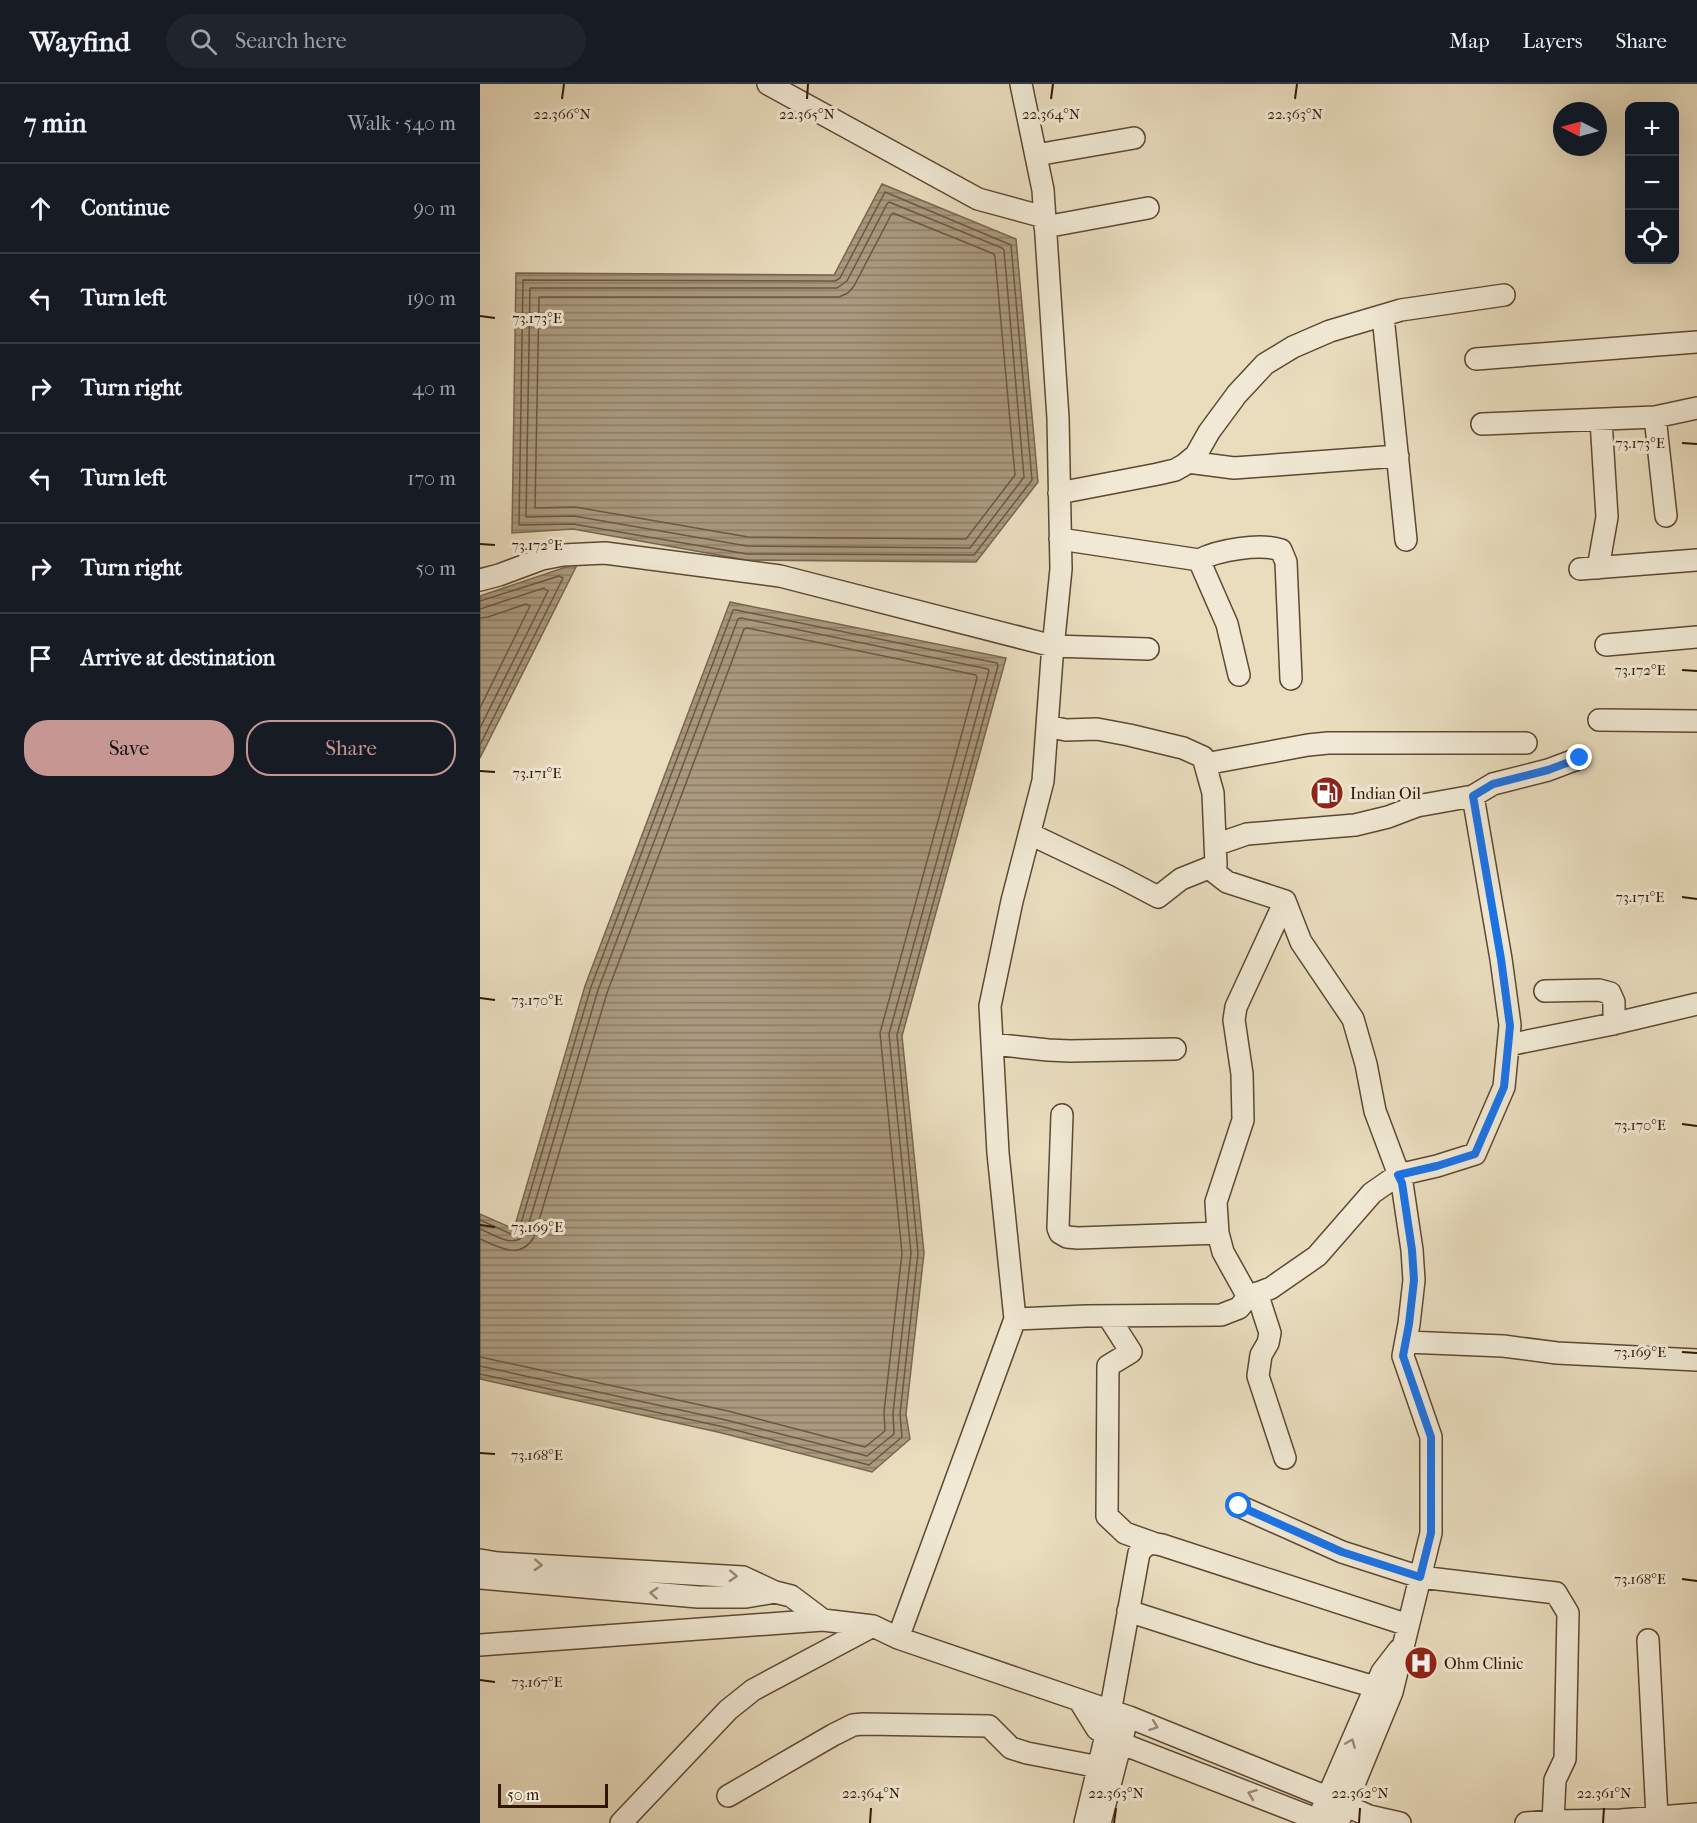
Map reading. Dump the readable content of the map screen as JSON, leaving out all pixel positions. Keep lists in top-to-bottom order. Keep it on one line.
{"places":{"fuel station":["Indian Oil"],"hospital":["Ohm Clinic"]},"scale_bar":"50 m","north":"left","page":{"header":"Wayfind","search":"Search here","nav":["Map","Layers","Share"],"heading":["7 min","Walk · 540 m"],"map_buttons":["+","−"],"list":[["Continue","90 m"],["Turn left","190 m"],["Turn right","40 m"],["Turn left","170 m"],["Turn right","50 m"],"Arrive at destination"],"buttons":["Save","Share"],"scale":"50 m"},"coordinates":["22.366°N","22.365°N","22.364°N","22.363°N","73.173°E","73.172°E","73.171°E","73.170°E","73.169°E","73.168°E","73.167°E","22.362°N","22.361°N"]}
